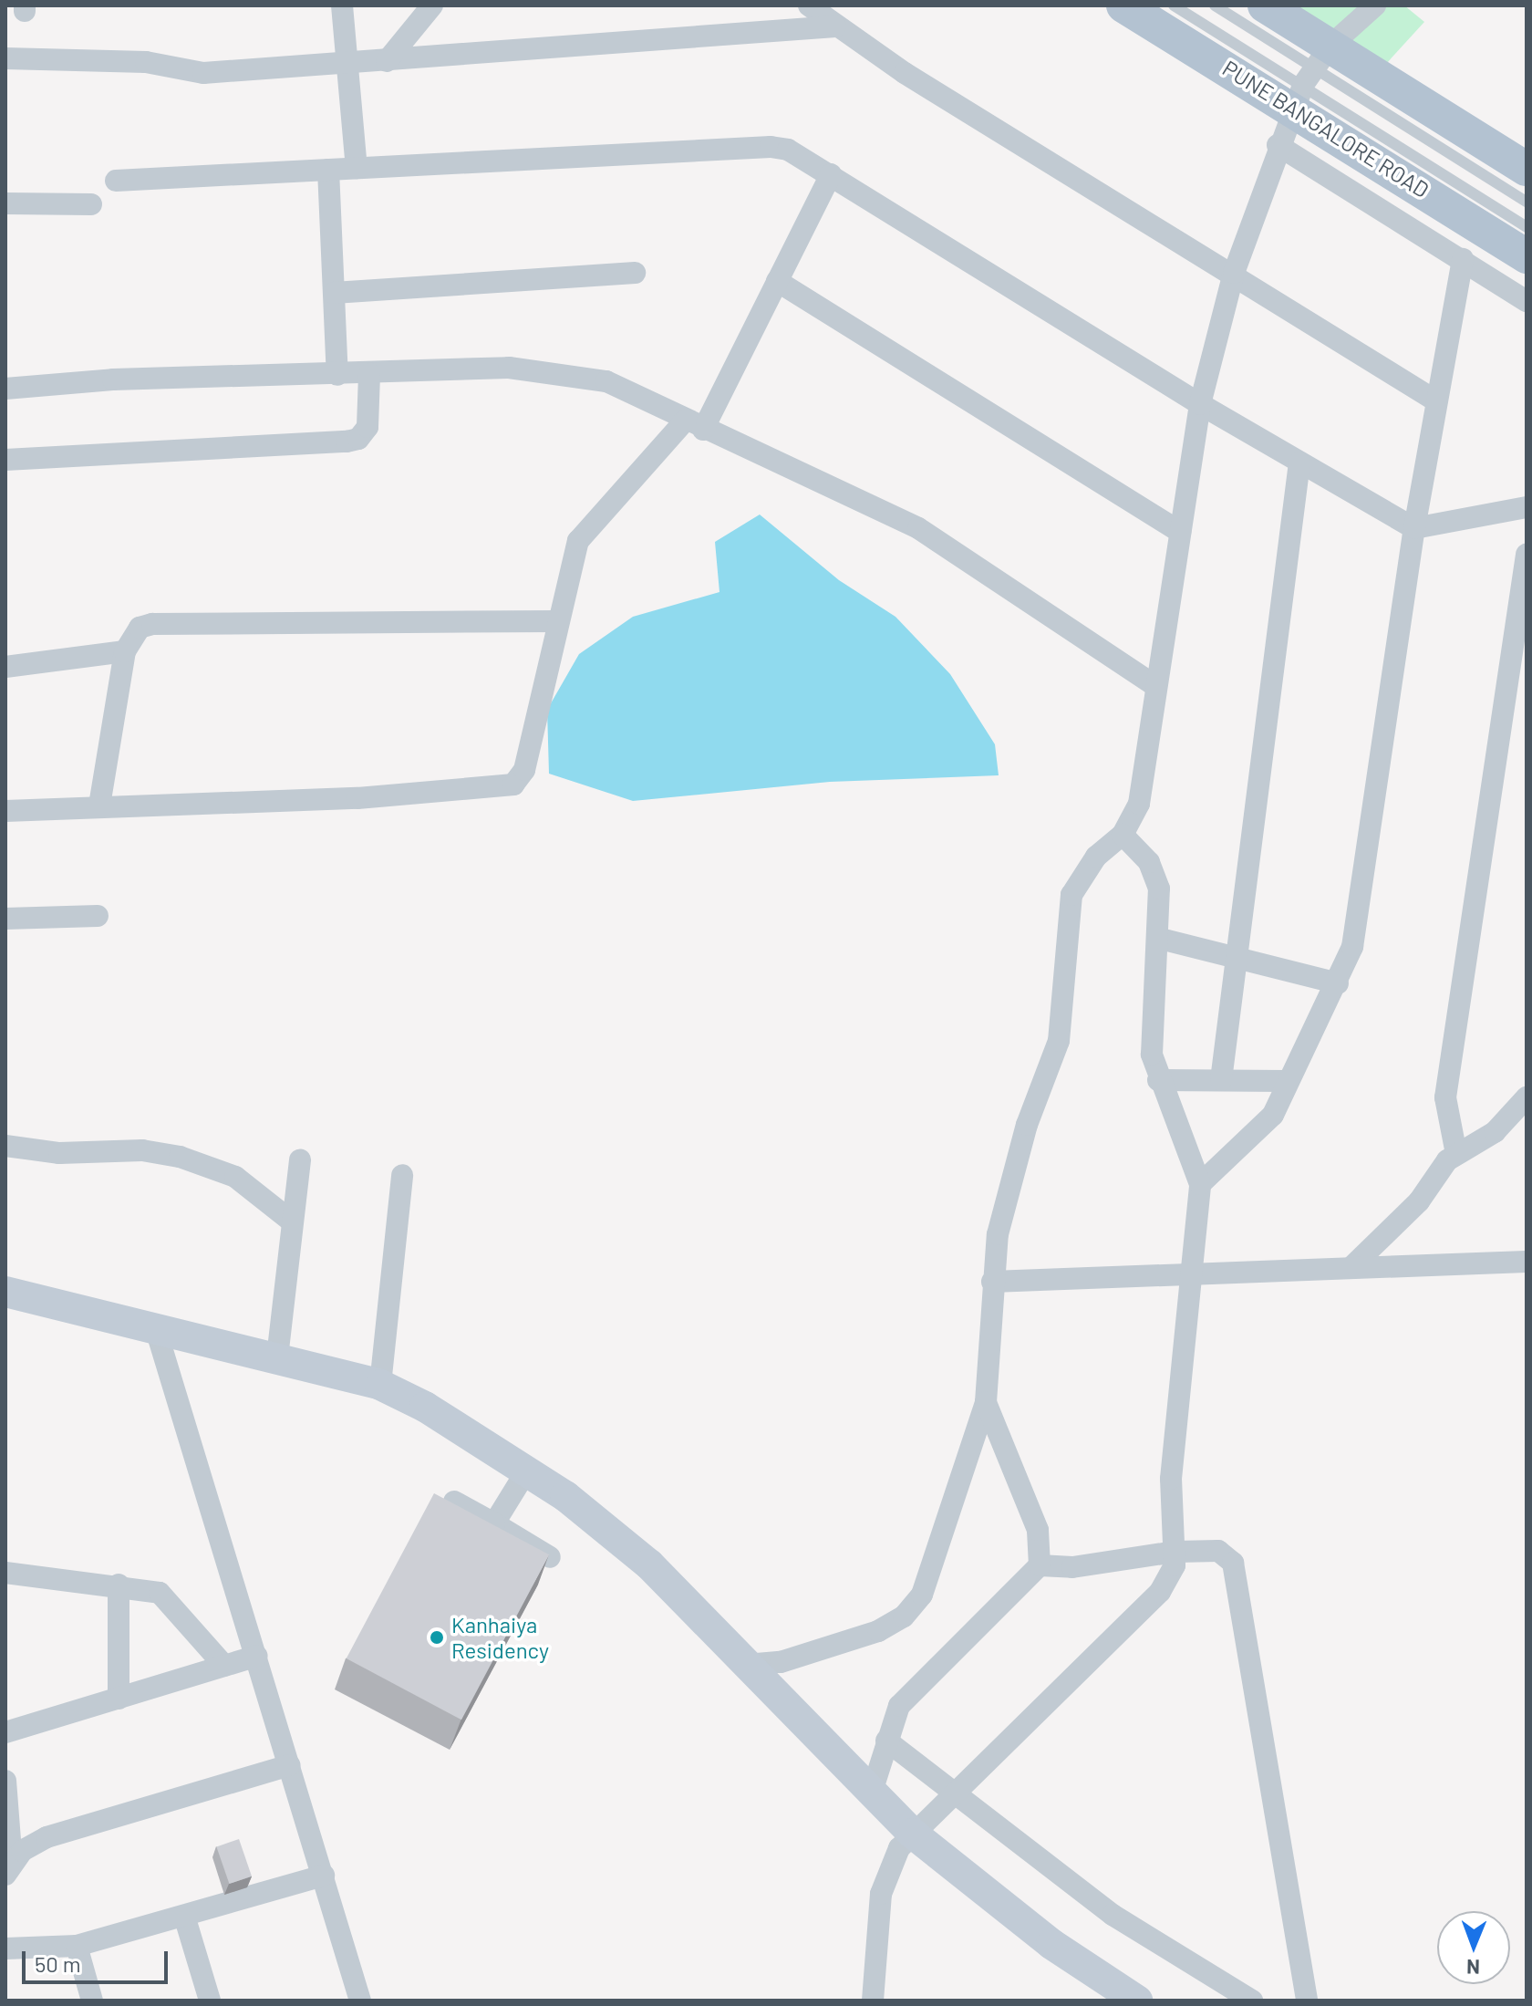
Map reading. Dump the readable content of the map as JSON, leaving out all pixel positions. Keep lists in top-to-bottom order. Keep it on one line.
{"streets":{"main road":["PUNE BANGALORE ROAD"]},"places":["Kanhaiya Residency"],"scale_bar":"50 m","north":"bottom"}
